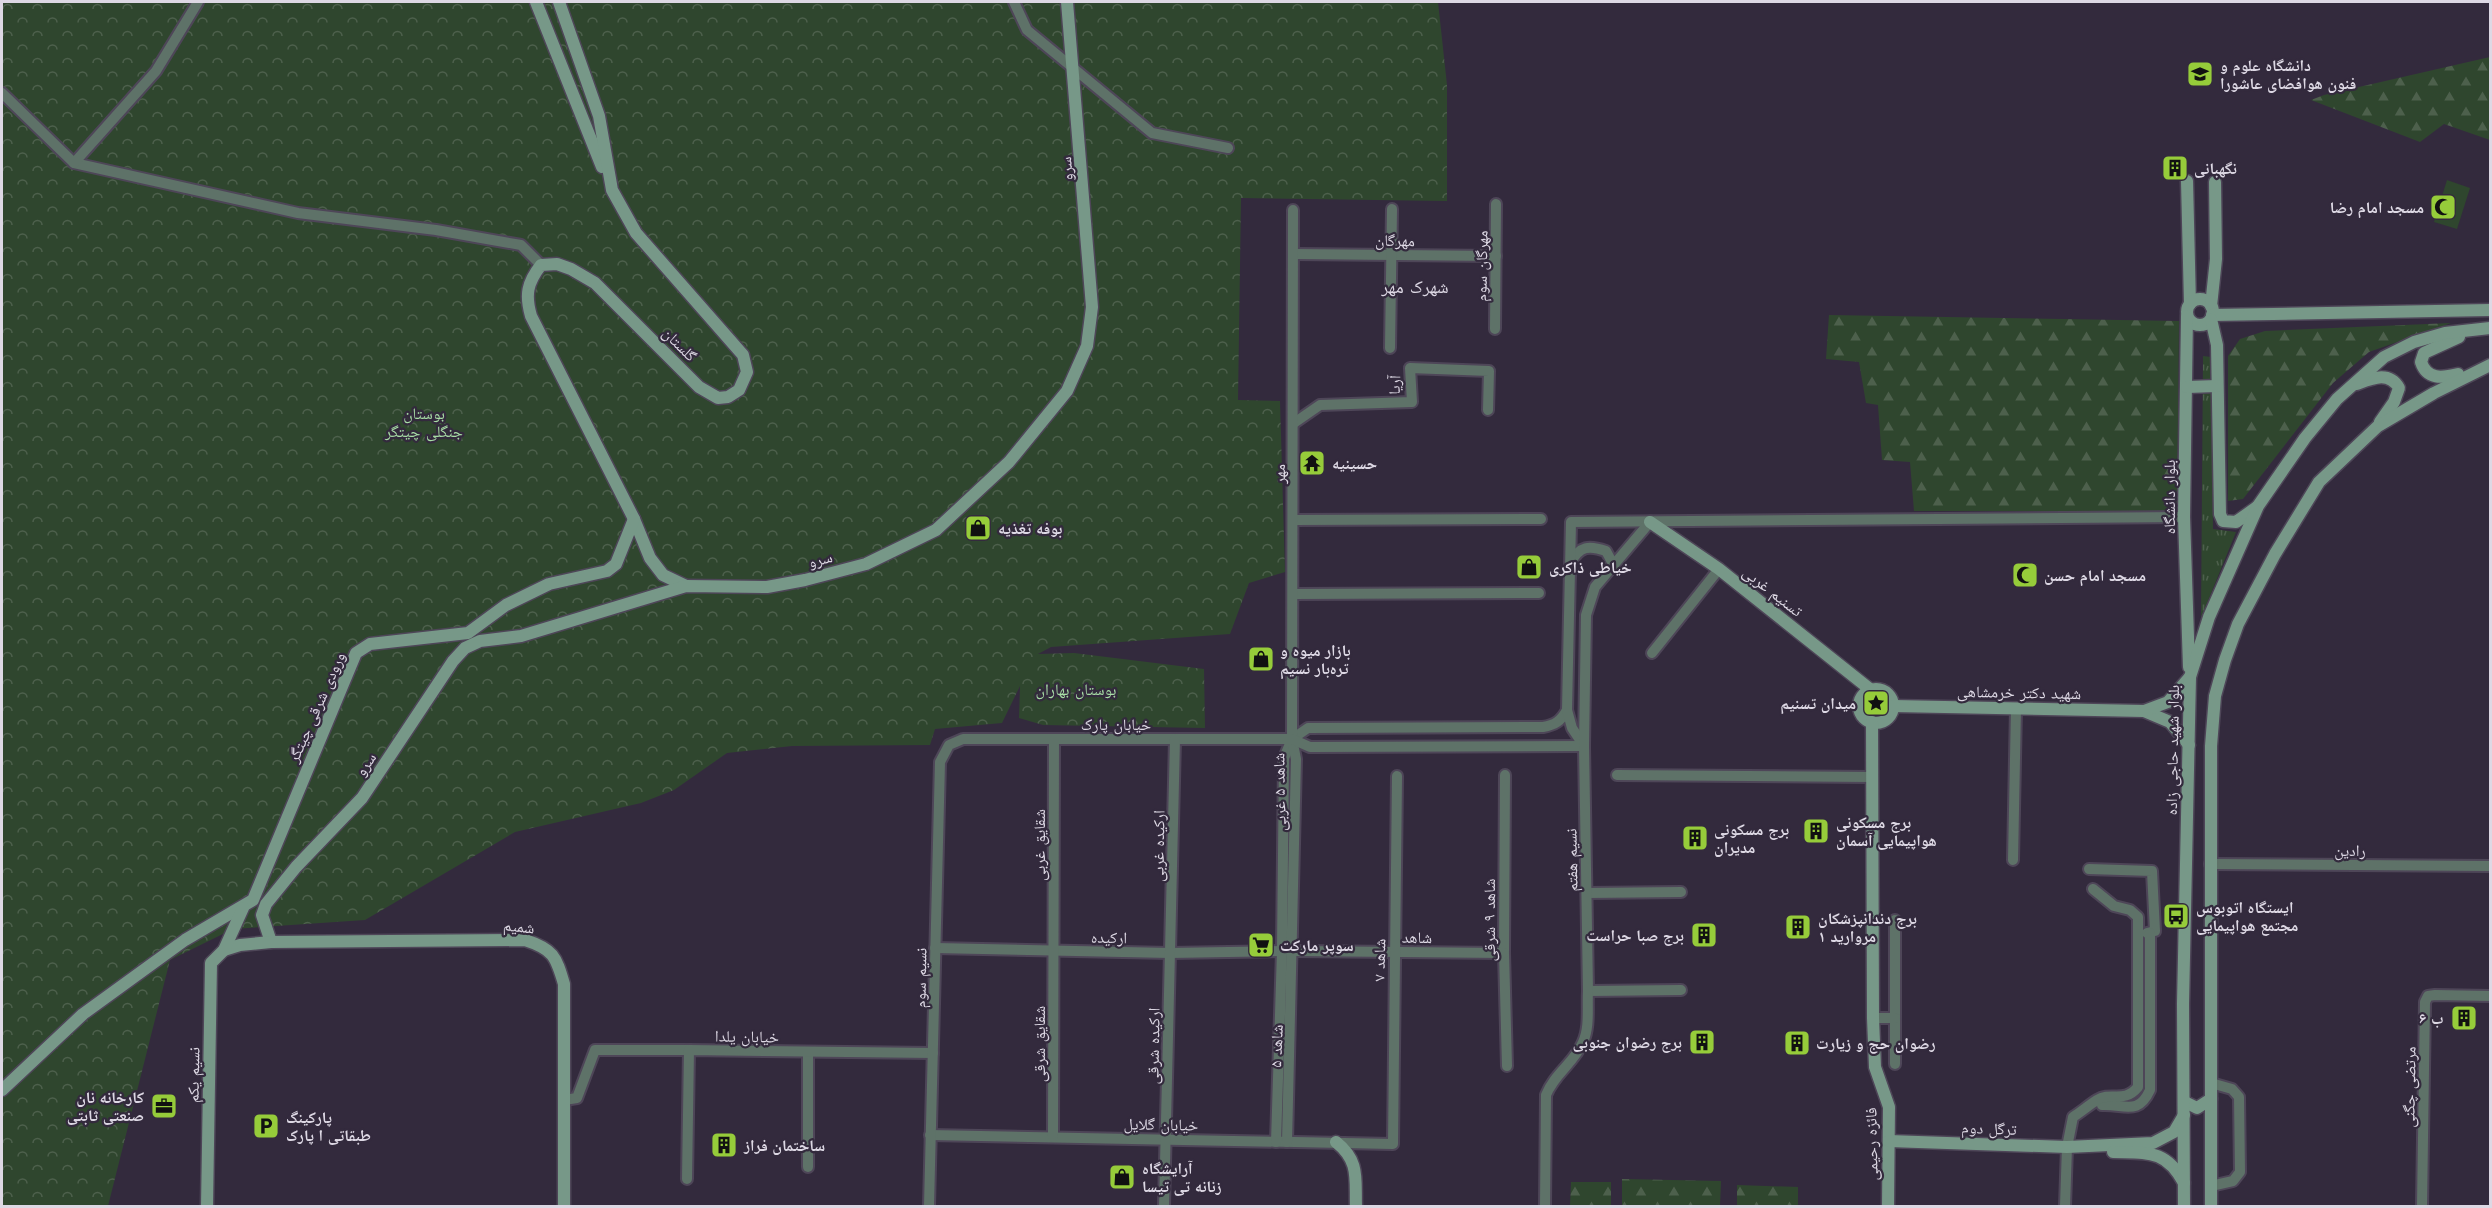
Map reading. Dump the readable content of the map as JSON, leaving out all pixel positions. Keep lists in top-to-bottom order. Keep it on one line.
{"streets":{"street":["سرو","مهرگان","مهرگان سوم","گلستان","آریا","مهر","بلوار دانشگاه","تسنیم غربی","شهید دکتر خرمشاهی","ورودی شرقی چیتگر","خیابان پارک","بلوار شهید حاجی زاده","شاهد ۵ غربی","شقایق غربی","ارکیده غربی","رادین","نسیم هفتم","شاهد ۹ شرقی","شمیم","ارکیده","شاهد","شاهد ۷","نسیم سوم","خیابان یلدا","شقایق شرقی","ارکیده شرقی","شاهد ۵","نسیم یکم","مرتضی چگنی","خیابان گلایل","ترگل دوم","فائزه رحیمی"]},"crossings":[["سرو","شمیم"],["مهرگان","مهرگان سوم"],["مهرگان","مهر"],["آریا","مهر"],["مهر","خیابان پارک"],["مهر","شاهد ۵ غربی"],["بلوار دانشگاه","شهید دکتر خرمشاهی"],["بلوار دانشگاه","بلوار شهید حاجی زاده"],["تسنیم غربی","شهید دکتر خرمشاهی"],["تسنیم غربی","نسیم هفتم"],["تسنیم غربی","فائزه رحیمی"],["شهید دکتر خرمشاهی","بلوار شهید حاجی زاده"],["شهید دکتر خرمشاهی","فائزه رحیمی"],["ورودی شرقی چیتگر","شمیم"],["ورودی شرقی چیتگر","نسیم یکم"],["خیابان پارک","شاهد ۵ غربی"],["خیابان پارک","شقایق غربی"],["خیابان پارک","ارکیده غربی"],["خیابان پارک","نسیم هفتم"],["خیابان پارک","نسیم سوم"],["بلوار شهید حاجی زاده","ترگل دوم"],["شاهد ۵ غربی","ارکیده"],["شاهد ۵ غربی","شاهد"],["شاهد ۵ غربی","شاهد ۵"],["شقایق غربی","ارکیده"],["شقایق غربی","شقایق شرقی"],["ارکیده غربی","ارکیده"],["ارکیده غربی","ارکیده شرقی"],["شاهد ۹ شرقی","شاهد"],["شمیم","خیابان یلدا"],["شمیم","نسیم یکم"],["ارکیده","شاهد"],["ارکیده","نسیم سوم"],["ارکیده","شقایق شرقی"],["ارکیده","ارکیده شرقی"],["ارکیده","شاهد ۵"],["شاهد","شاهد ۷"],["شاهد","شاهد ۵"],["شاهد ۷","خیابان گلایل"],["نسیم سوم","خیابان یلدا"],["نسیم سوم","خیابان گلایل"],["شقایق شرقی","خیابان گلایل"],["ارکیده شرقی","خیابان گلایل"],["شاهد ۵","خیابان گلایل"],["ترگل دوم","فائزه رحیمی"]],"districts":["شهرک مهر"],"parks":["بوستان جنگلی چیتگر","بوستان بهاران"],"places":{"school or university":["دانشگاه علوم و فنون هوافضای عاشورا"],"building":["نگهبانی","برج مسکونی هواپیمایی آسمان","برج مسکونی مدیران","برج دندانپزشکان مروارید ۱","برج صبا حراست","ب ۶","برج رضوان جنوبی","رضوان حج و زیارت","ساختمان فراز"],"mosque":["مسجد امام رضا","مسجد امام حسن"],"temple":["حسینیه"],"shop":["بوفه تغذیه","خیاطی ذاکری","بازار میوه و تره‌بار نسیم","آرایشگاه زنانه تی تیسا"],"place":["میدان تسنیم"],"bus stop":["ایستگاه اتوبوس مجتمع هواپیمایی"],"supermarket":["سوپر مارکت"],"office":["کارخانه نان صنعتی ثابتی"],"parking":["پارکینگ طبقاتی ا پارک"]}}
